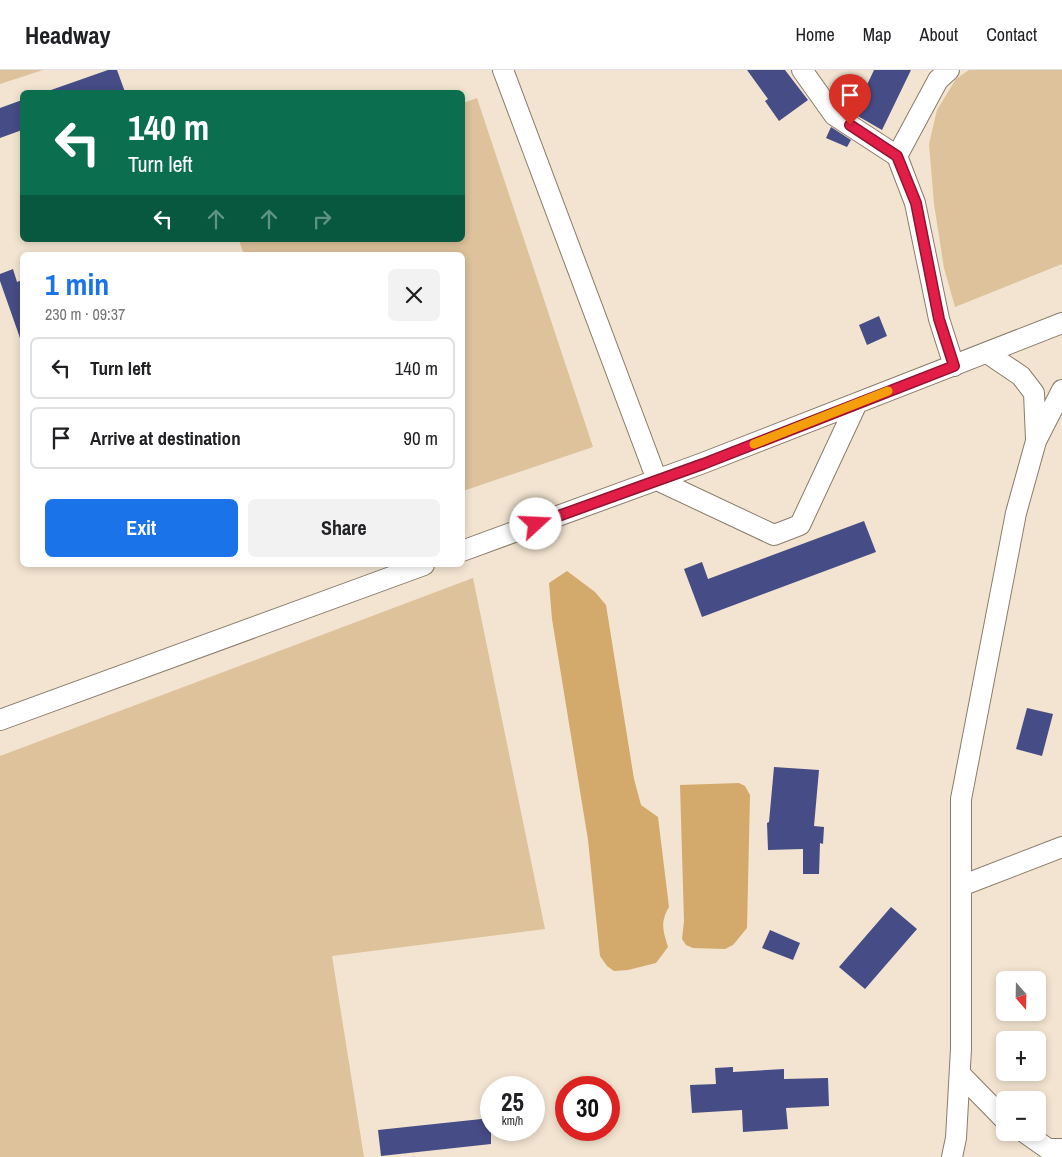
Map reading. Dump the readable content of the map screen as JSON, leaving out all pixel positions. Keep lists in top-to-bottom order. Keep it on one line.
{"north":"bottom","page":{"header":"Headway","nav":["Home","Map","About","Contact"],"turn":["140 m","Turn left"],"heading":["1 min","230 m · 09:37"],"list":[{"name":"Turn left","value":"140 m"},{"name":"Arrive at destination","value":"90 m"}],"buttons":["Exit","Share"],"map_buttons":["+","−"],"speed":"25 km/h","limit":"30"}}
